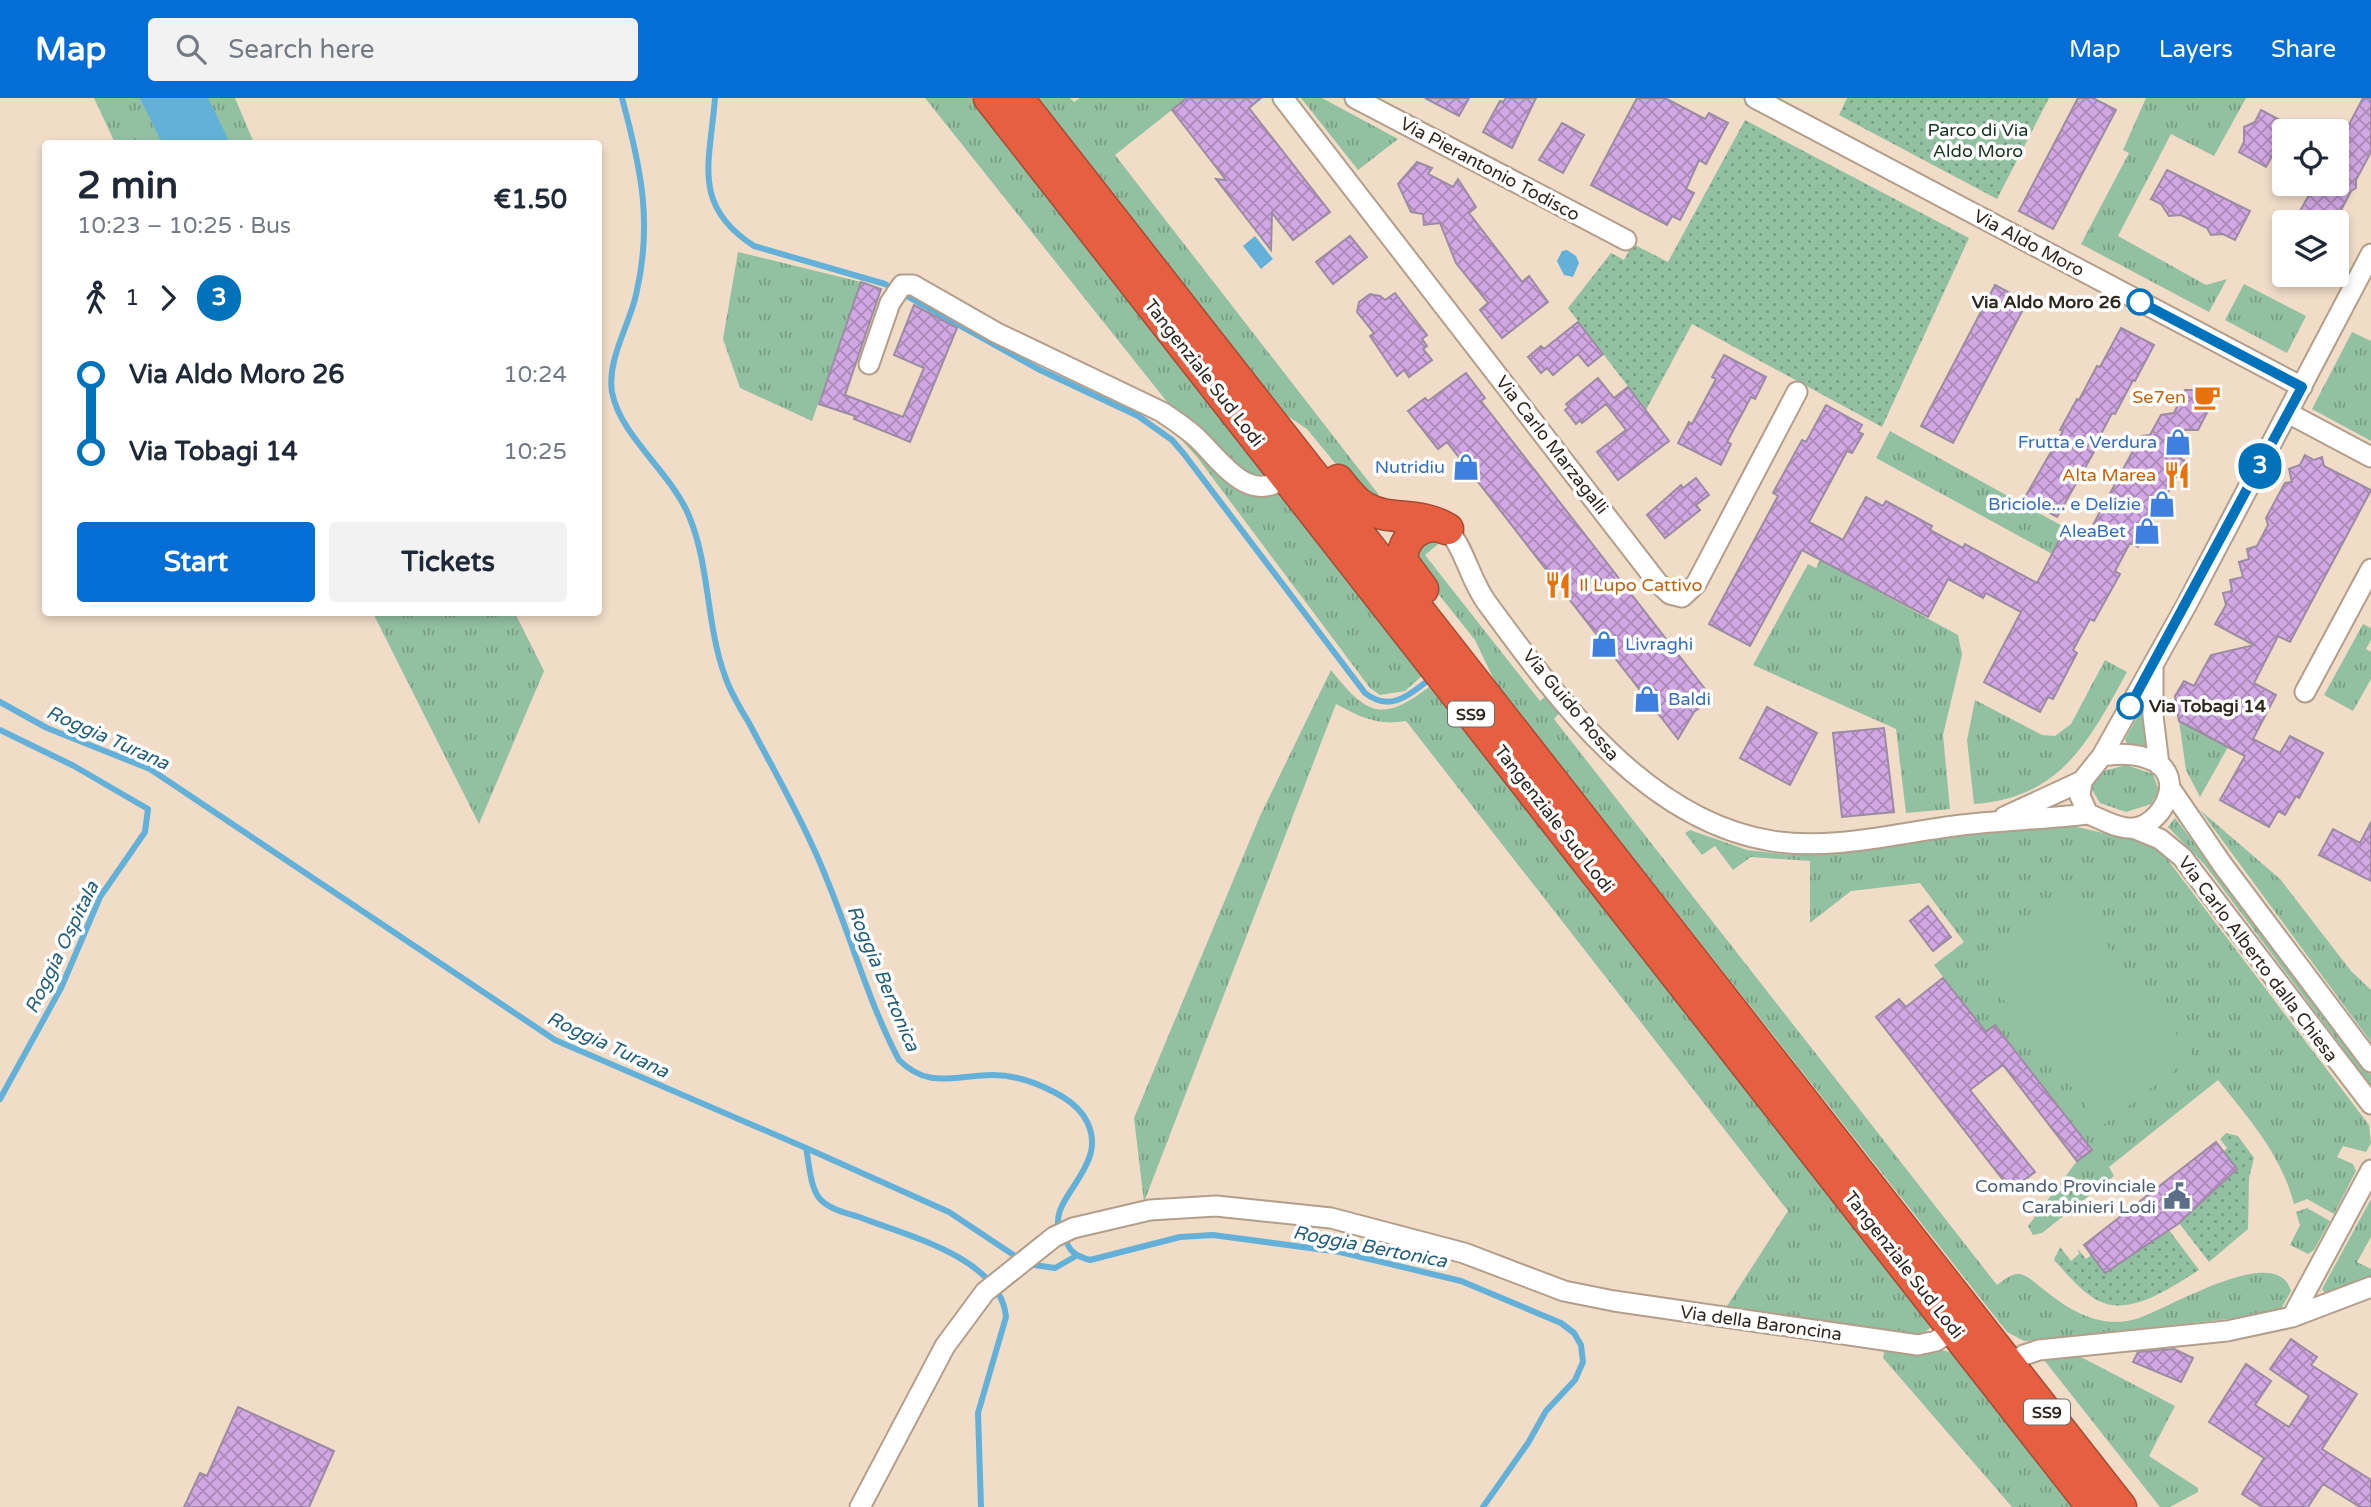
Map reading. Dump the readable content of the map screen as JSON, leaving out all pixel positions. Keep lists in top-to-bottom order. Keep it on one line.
{"streets":{"highway":["Tangenziale Sud Lodi","SS9"],"street":["Via Pierantonio Todisco","Via Aldo Moro","Via Carlo Marzagalli","Via Guido Rossa","Via Carlo Alberto dalla Chiesa","Via della Baroncina"]},"crossings":[["Tangenziale Sud Lodi","Via della Baroncina"],["Via Guido Rossa","Via Carlo Alberto dalla Chiesa"]],"water":["Roggia Turana","Roggia Ospitala","Roggia Bertonica"],"parks":["Parco di Via Aldo Moro"],"places":{"other":["Via Aldo Moro 26","Via Tobagi 14"],"cafe":["Se7en"],"shop":["Frutta e Verdura","Nutridiu","Briciole... e Delizie","AleaBet","Livraghi","Baldi"],"restaurant":["Alta Marea","Il Lupo Cattivo"],"public building":["Comando Provinciale Carabinieri Lodi"]},"lines":["bus line 3"],"page":{"header":"Map","search":"Search here","nav":["Map","Layers","Share"],"on_map":"3","heading":["2 min","10:23 – 10:25 · Bus","€1.50"],"legs":["1","3"],"list":[{"name":"Via Aldo Moro 26","value":"10:24"},{"name":"Via Tobagi 14","value":"10:25"}],"buttons":["Start","Tickets"]}}
